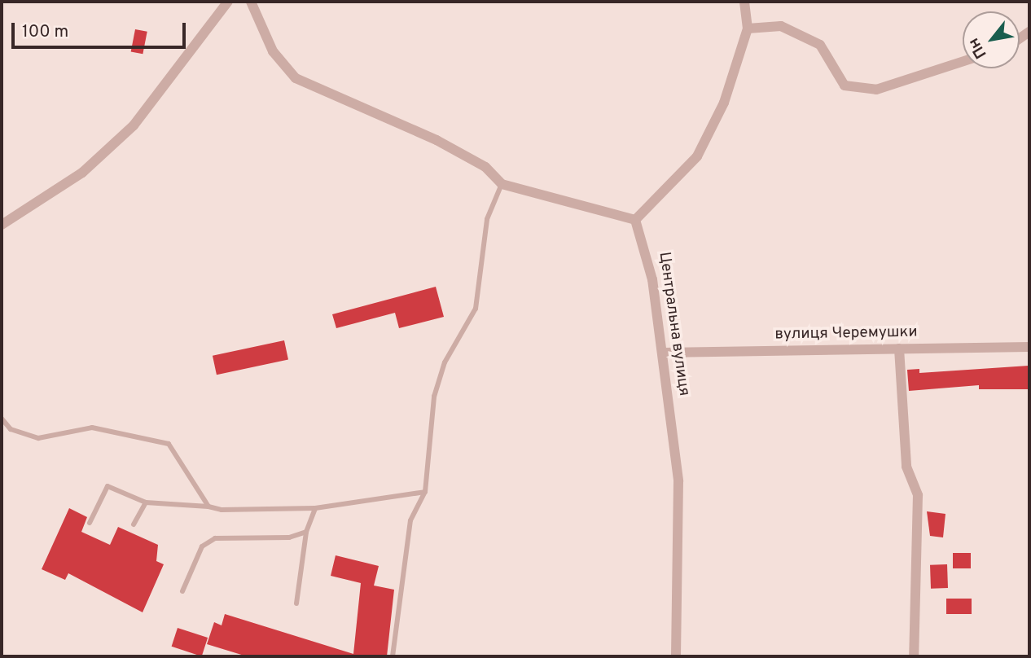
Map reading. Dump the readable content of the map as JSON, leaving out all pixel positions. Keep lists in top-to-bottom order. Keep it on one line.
{"streets":{"street":["Центральна вулиця","вулиця Черемушки"]},"crossings":[["Центральна вулиця","вулиця Черемушки"]],"scale_bar":"100 m","north":"bottom left"}
